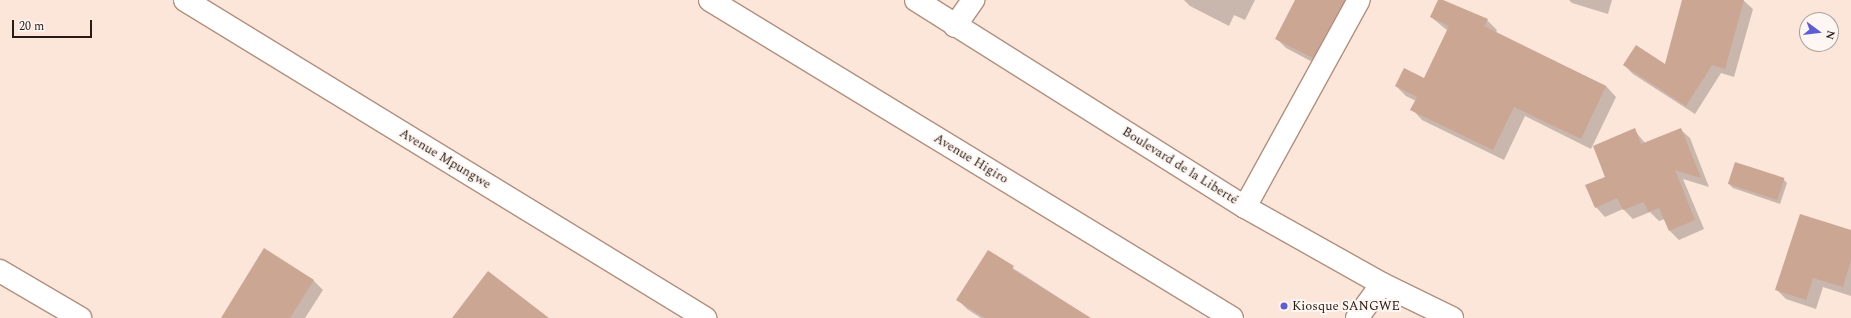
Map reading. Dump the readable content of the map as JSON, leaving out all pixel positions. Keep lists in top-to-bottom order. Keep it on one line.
{"streets":{"main road":["Avenue Mpungwe","Avenue Higiro","Boulevard de la Liberté"]},"places":["Kiosque SANGWE"],"scale_bar":"20 m","north":"right"}
